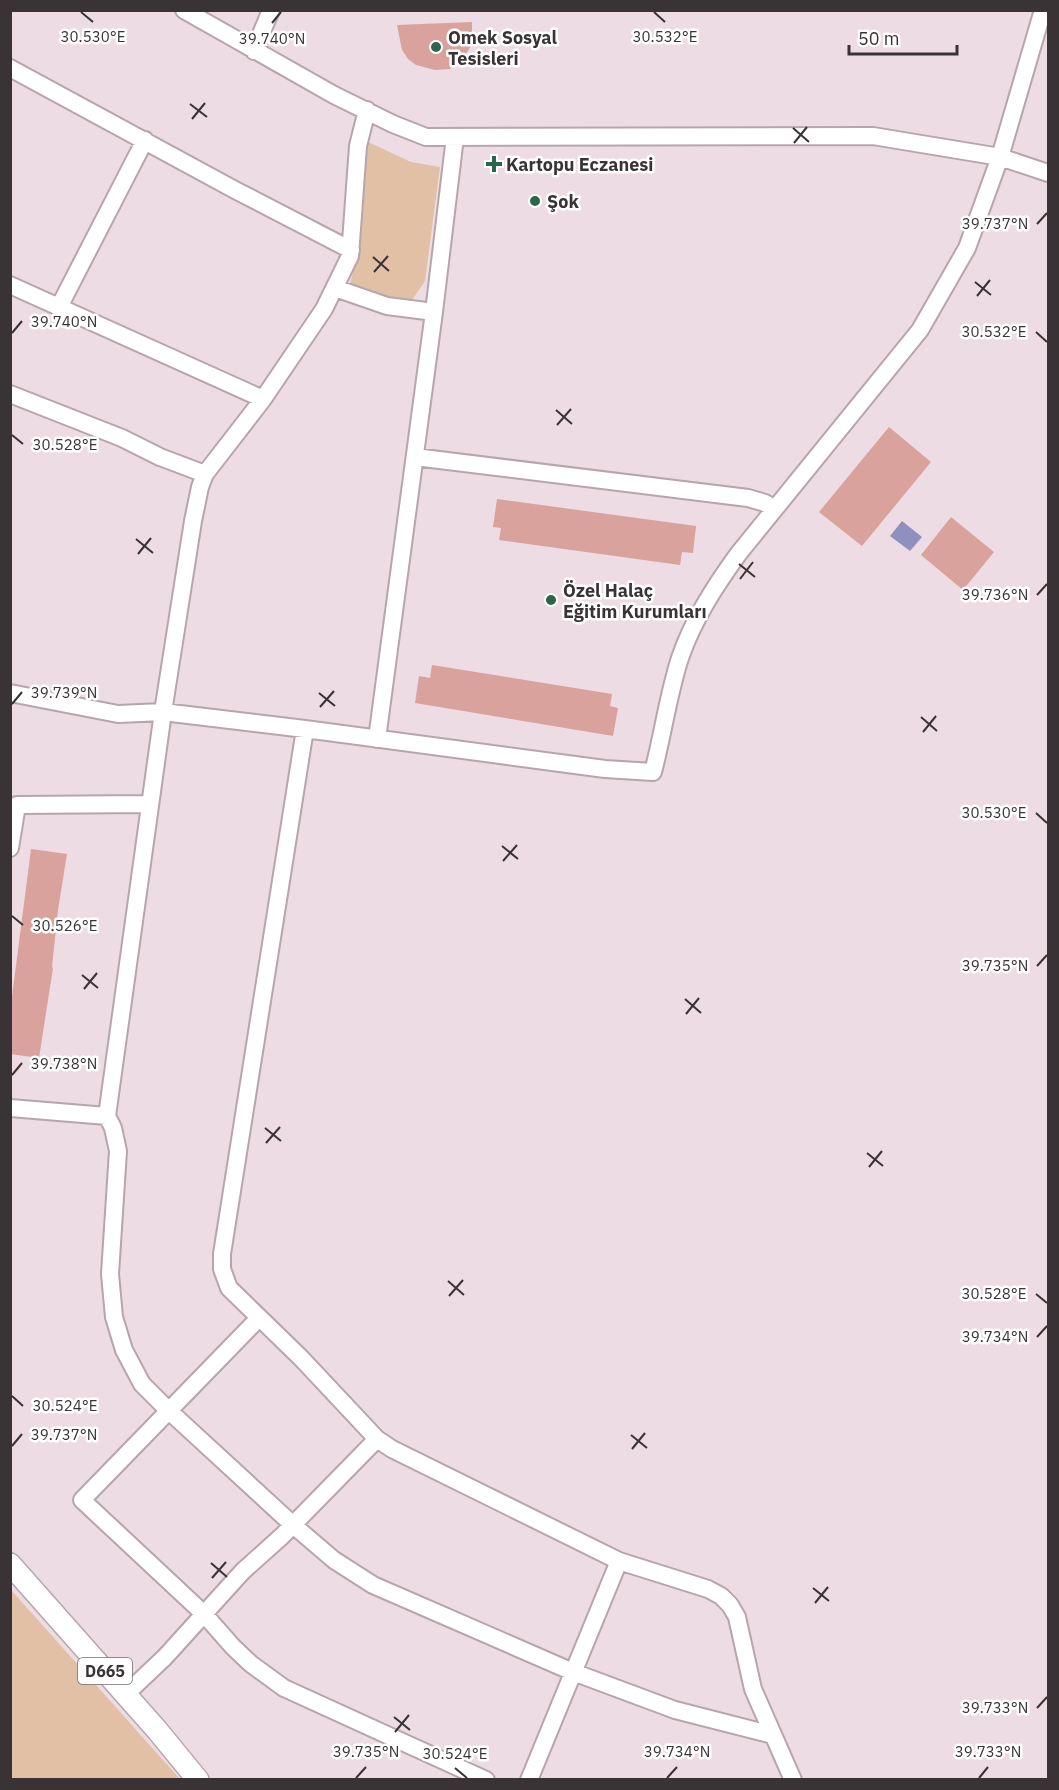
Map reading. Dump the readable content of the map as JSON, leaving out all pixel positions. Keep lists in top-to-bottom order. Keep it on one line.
{"streets":{"main road":["D665"]},"places":{"other":["Omek Sosyal Tesisleri","Şok","Özel Halaç Eğitim Kurumları"],"health":["Kartopu Eczanesi"]},"scale_bar":"50 m","coordinates":["30.530°E","30.532°E","39.740°N","39.737°N","30.528°E","39.736°N","39.739°N","30.526°E","39.735°N","39.738°N","39.734°N","30.524°E","39.733°N"]}
